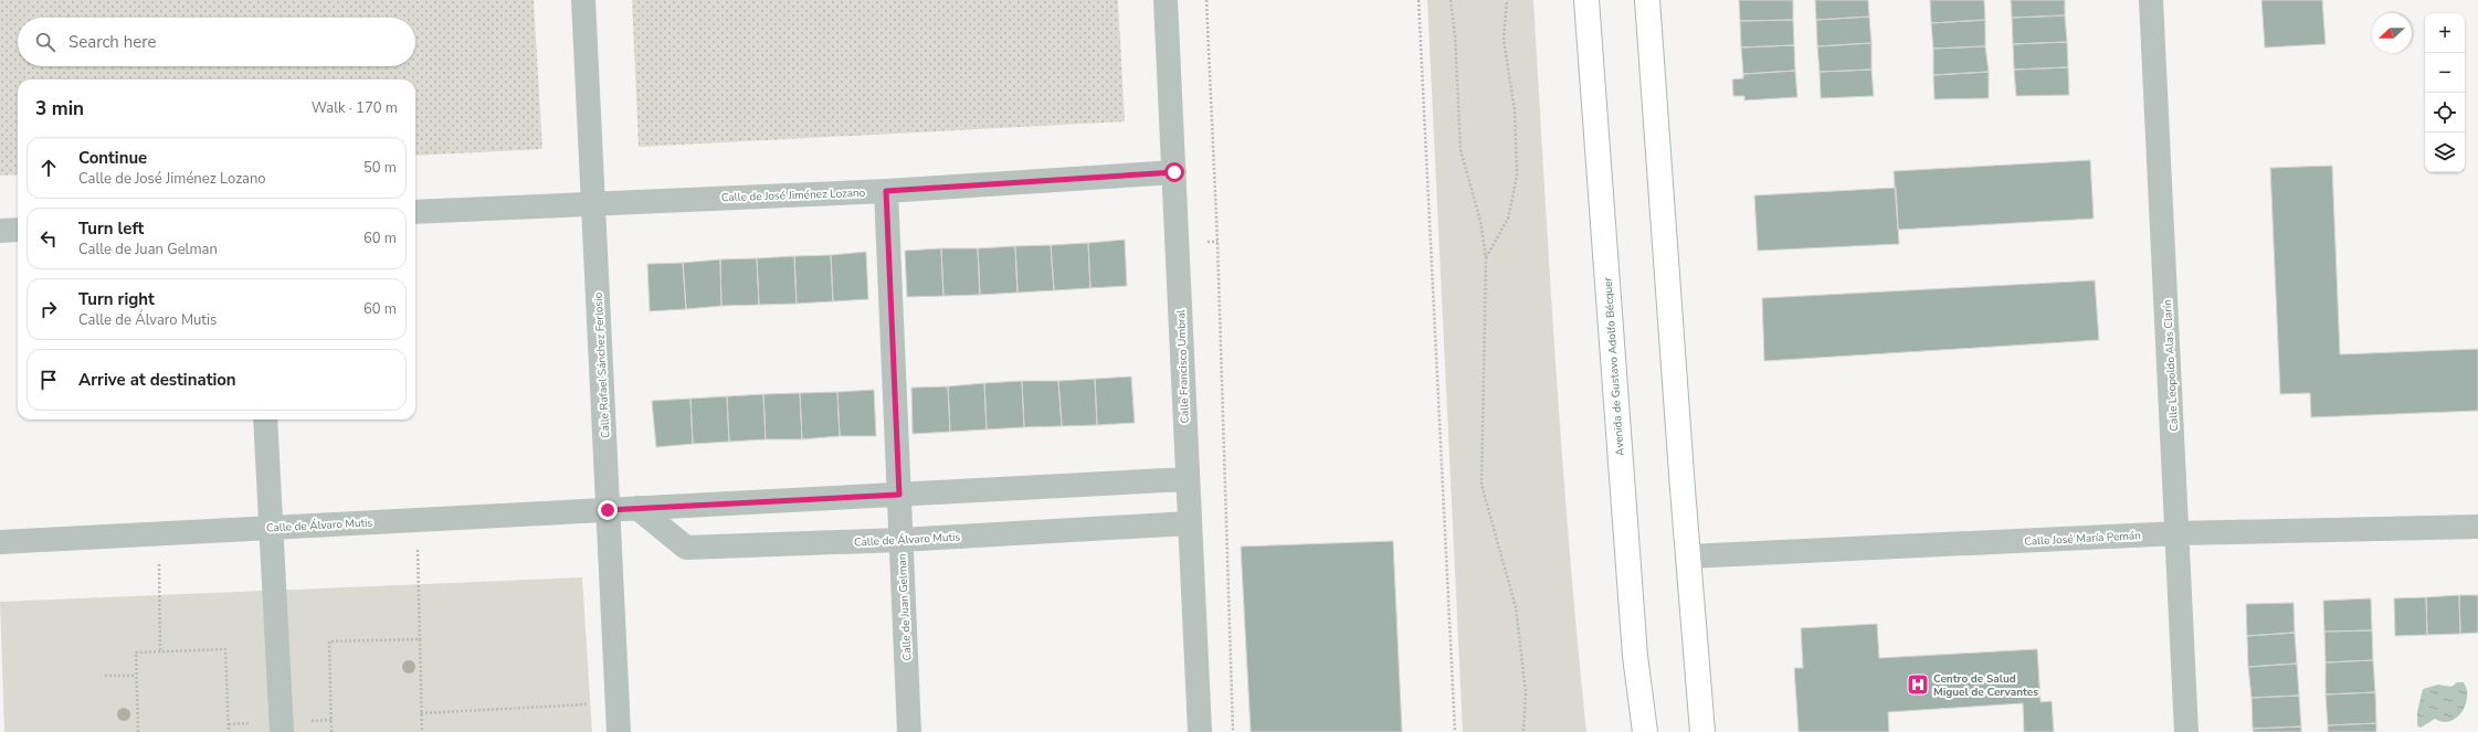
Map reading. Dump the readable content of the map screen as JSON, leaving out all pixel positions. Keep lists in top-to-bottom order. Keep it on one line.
{"streets":{"street":["Calle de José Jiménez Lozano","Calle Rafael Sánchez Ferlosio","Calle Leopoldo Alas Clarín","Calle Francisco Umbral","Avenida de Gustavo Adolfo Bécquer","Calle de Álvaro Mutis","Calle José María Pemán","Calle de Juan Gelman"]},"crossings":[["Calle de José Jiménez Lozano","Calle Rafael Sánchez Ferlosio"],["Calle de José Jiménez Lozano","Calle Francisco Umbral"],["Calle de José Jiménez Lozano","Calle de Juan Gelman"],["Calle Rafael Sánchez Ferlosio","Calle de Álvaro Mutis"],["Calle Leopoldo Alas Clarín","Calle José María Pemán"],["Calle Francisco Umbral","Calle de Álvaro Mutis"],["Calle de Álvaro Mutis","Calle de Juan Gelman"]],"places":{"hospital":["Centro de Salud Miguel de Cervantes"]},"north":"left","page":{"map_buttons":["+","−"],"search":"Search here","heading":["3 min","Walk · 170 m"],"list":[["Continue","Calle de José Jiménez Lozano","50 m"],["Turn left","Calle de Juan Gelman","60 m"],["Turn right","Calle de Álvaro Mutis","60 m"],"Arrive at destination"]}}
